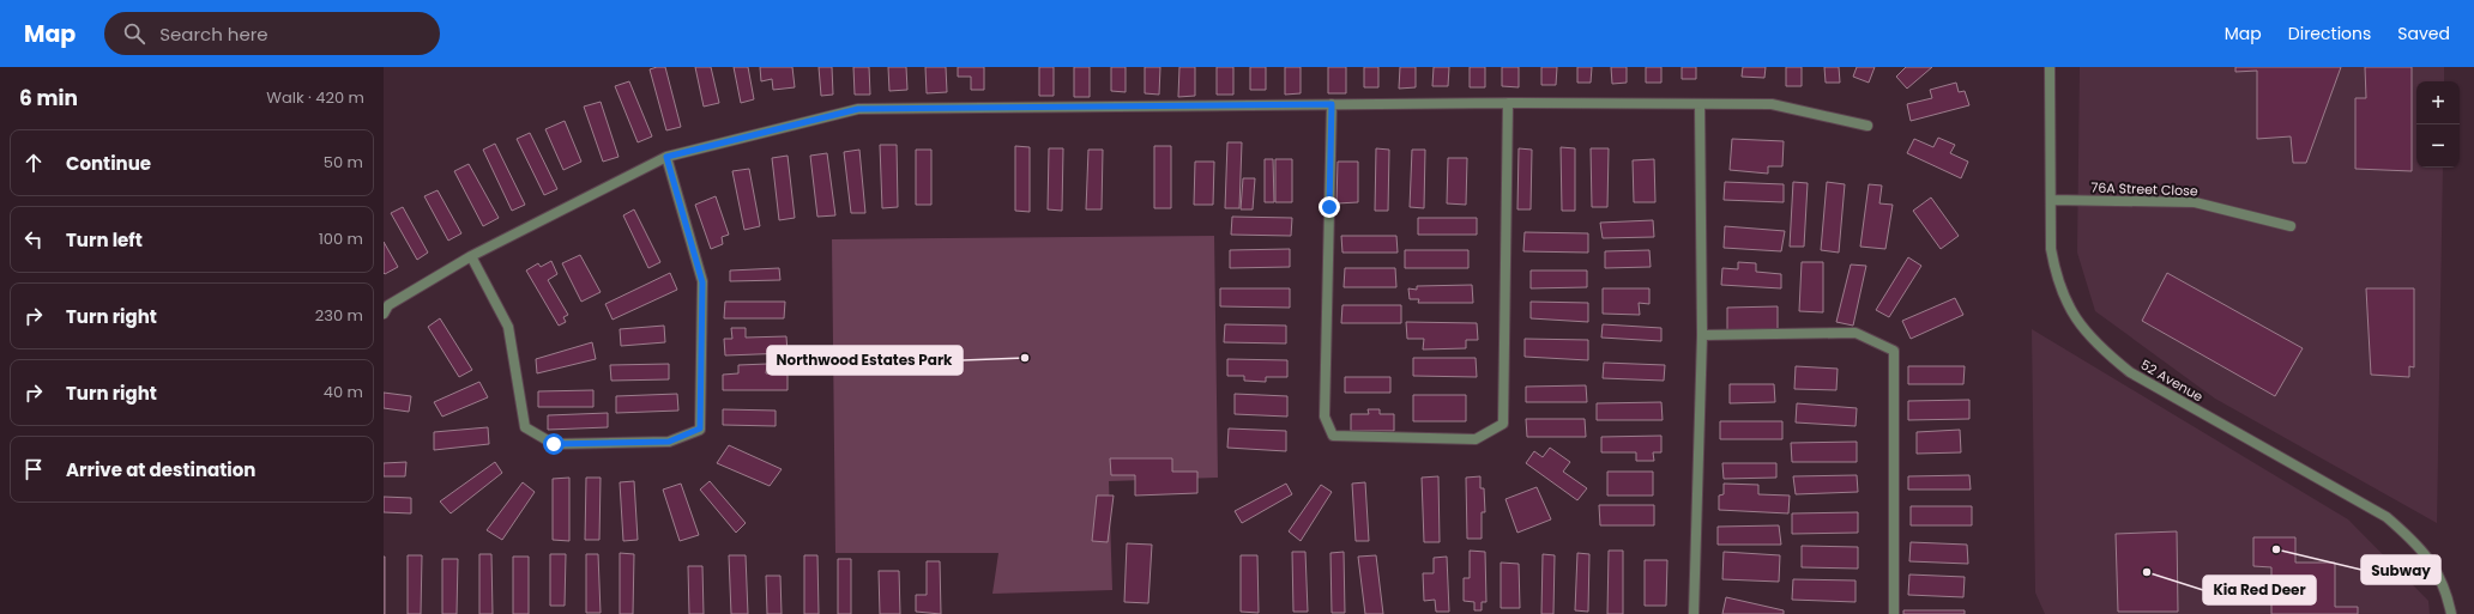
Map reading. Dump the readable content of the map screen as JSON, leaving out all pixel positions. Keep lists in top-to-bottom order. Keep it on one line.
{"streets":{"street":["76A Street Close","52 Avenue"]},"crossings":[["76A Street Close","52 Avenue"]],"places":["Northwood Estates Park","Subway","Kia Red Deer"],"page":{"header":"Map","search":"Search here","nav":["Map","Directions","Saved"],"heading":["6 min","Walk · 420 m"],"map_buttons":["+","−"],"list":[["Continue","50 m"],["Turn left","100 m"],["Turn right","230 m"],["Turn right","40 m"],"Arrive at destination"]}}
